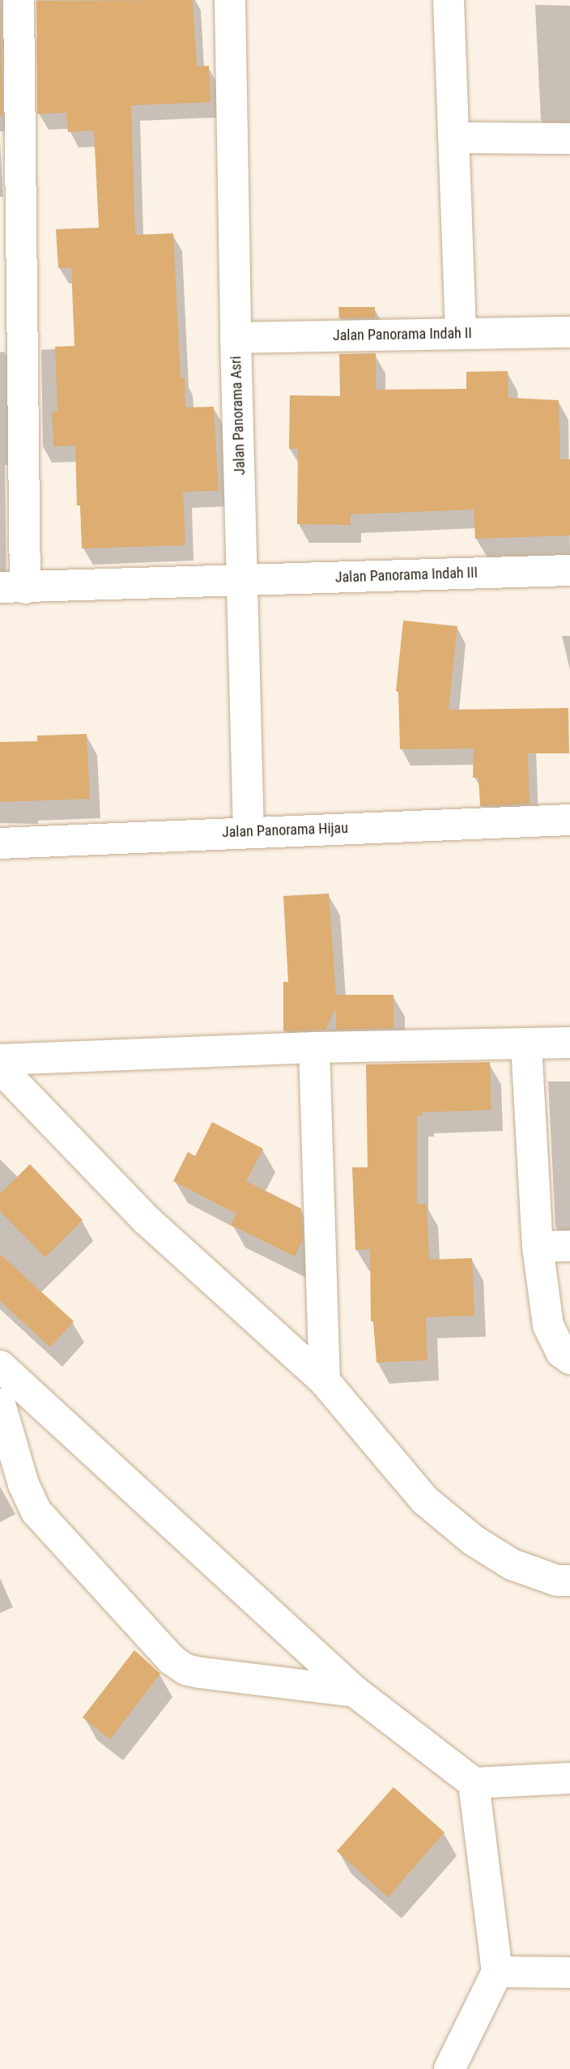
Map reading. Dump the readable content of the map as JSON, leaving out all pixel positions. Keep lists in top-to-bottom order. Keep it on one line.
{"streets":{"street":["Jalan Panorama Indah II","Jalan Panorama Asri","Jalan Panorama Indah III","Jalan Panorama Hijau"]},"crossings":[["Jalan Panorama Indah II","Jalan Panorama Asri"],["Jalan Panorama Asri","Jalan Panorama Indah III"],["Jalan Panorama Asri","Jalan Panorama Hijau"]]}
